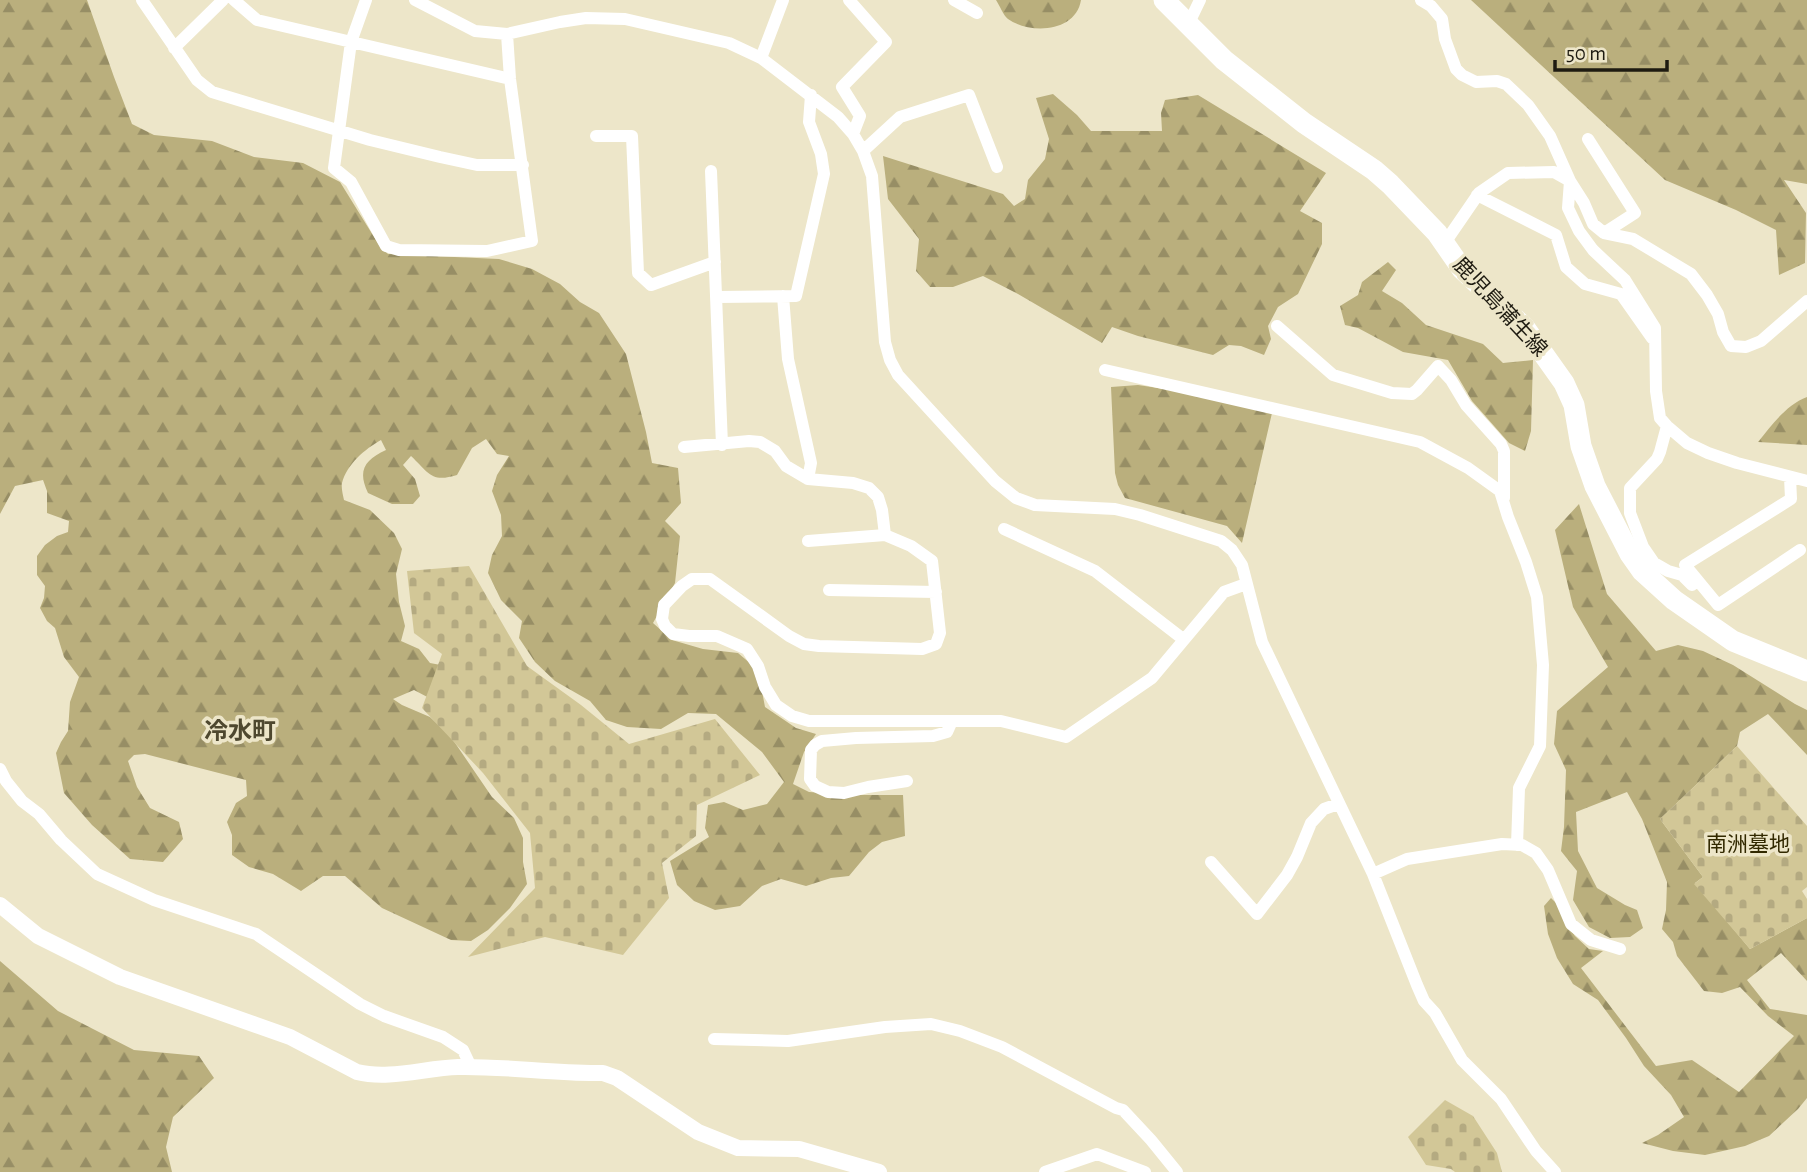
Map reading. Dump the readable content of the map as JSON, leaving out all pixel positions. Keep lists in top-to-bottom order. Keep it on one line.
{"streets":{"main road":["鹿児島蒲生線"]},"districts":["冷水町"],"parks":["南洲墓地"],"scale_bar":"50 m"}
